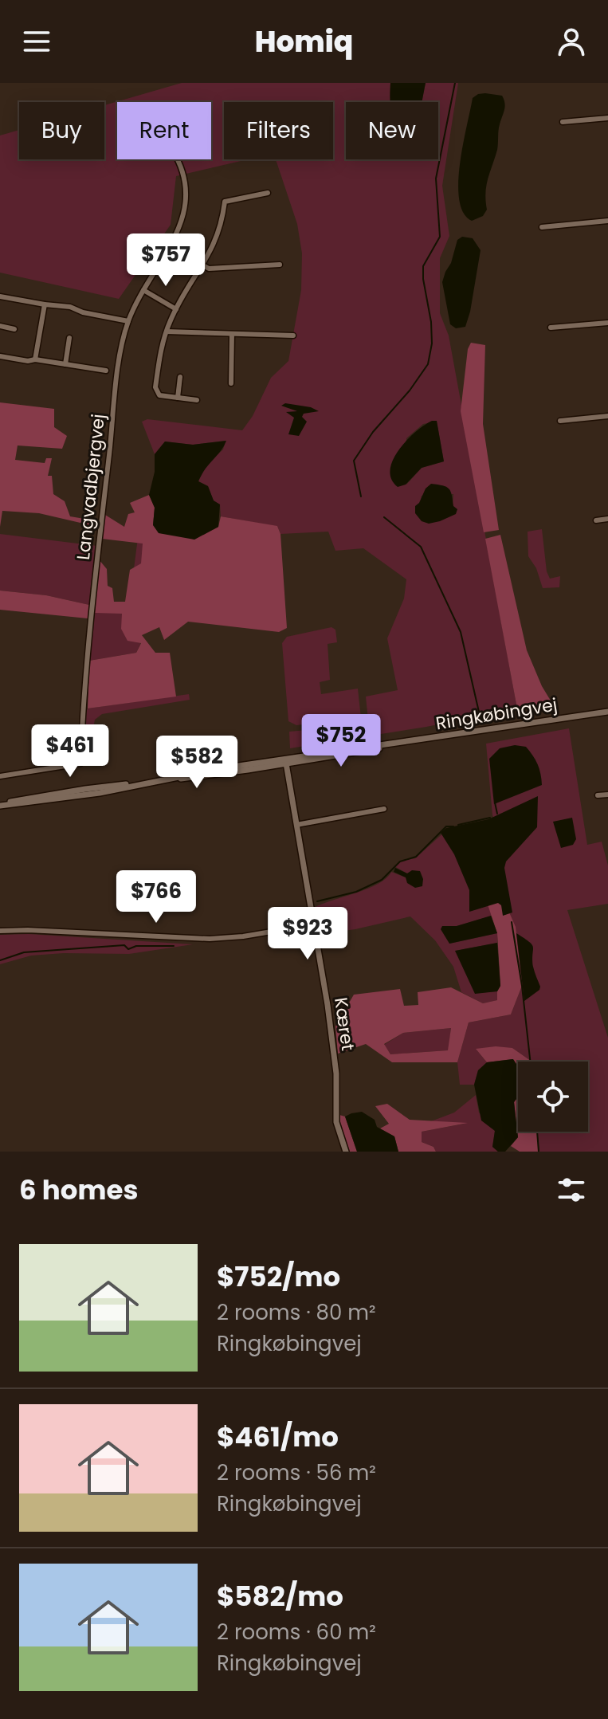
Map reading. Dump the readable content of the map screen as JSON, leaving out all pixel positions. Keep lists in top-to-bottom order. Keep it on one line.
{"streets":{"street":["Langvadbjergvej","Ringkøbingvej","Kæret"]},"crossings":[["Ringkøbingvej","Kæret"]],"page":{"header":"Homiq","chip":["Buy","Rent","Filters","New"],"price":["$757","$752","$461","$582","$766","$923"],"heading":"6 homes","list":[{"name":"$752/mo","note":"2 rooms · 80 m² · Ringkøbingvej"},{"name":"$461/mo","note":"2 rooms · 56 m² · Ringkøbingvej"},{"name":"$582/mo","note":"2 rooms · 60 m² · Ringkøbingvej"}]}}
